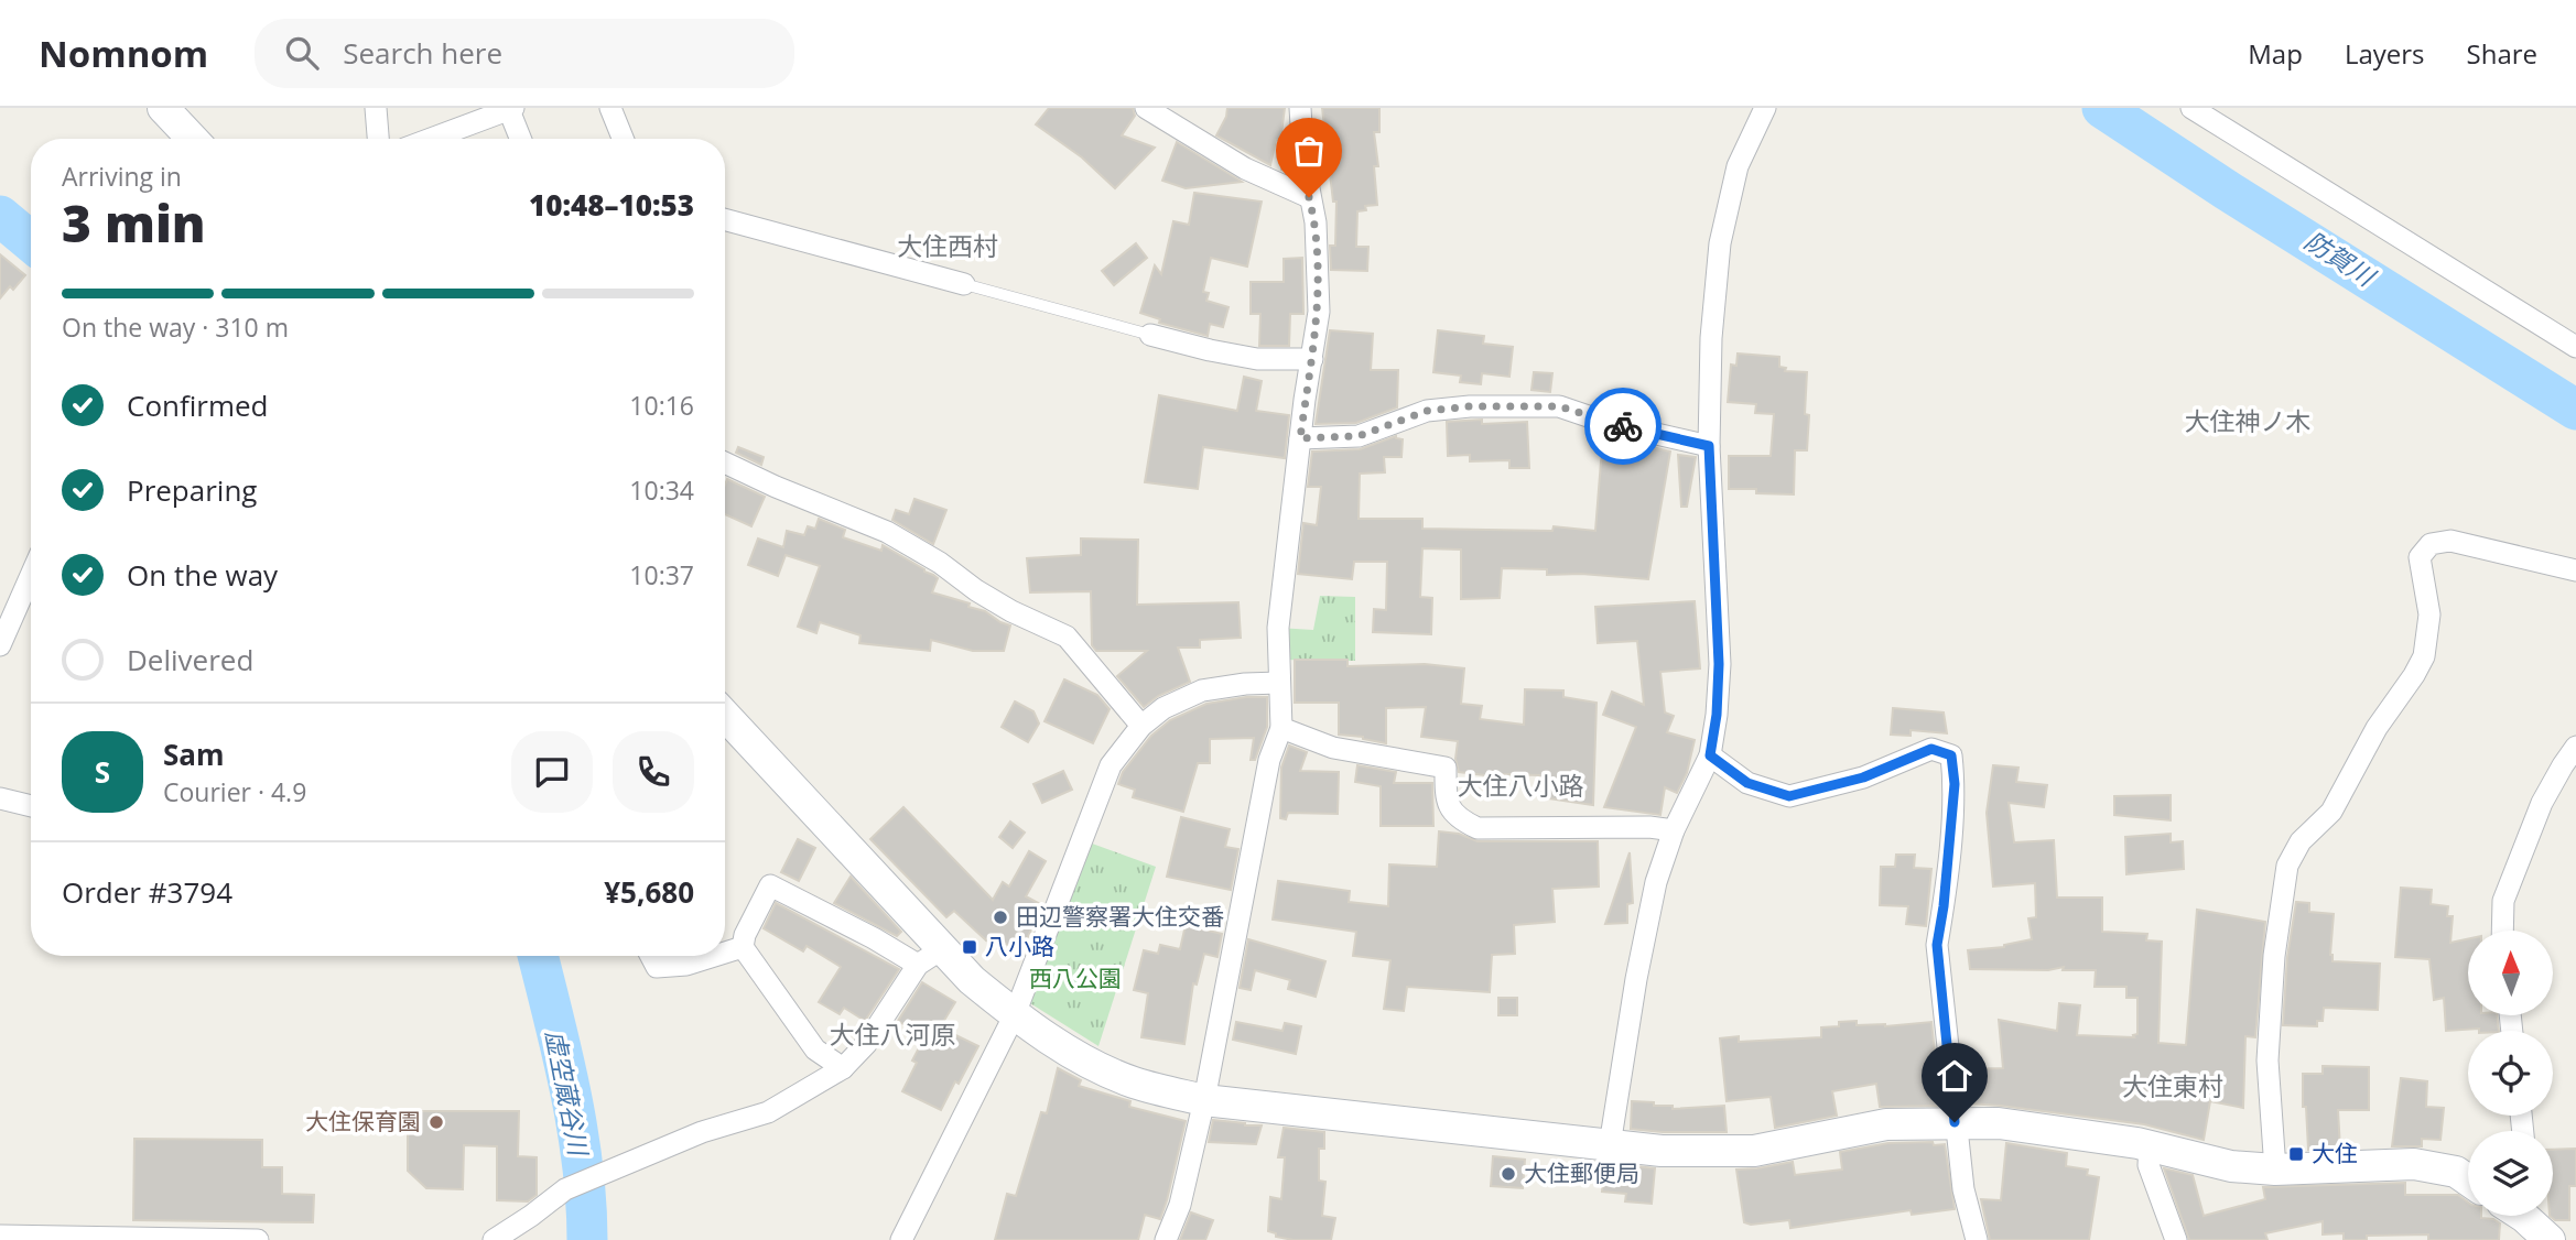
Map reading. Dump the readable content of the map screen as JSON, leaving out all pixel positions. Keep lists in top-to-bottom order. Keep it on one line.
{"districts":["大住西村","大住神ノ木","大住八小路","大住八河原","大住東村"],"water":["防賀川","虚空蔵谷川"],"parks":["西八公園"],"places":{"other":["田辺警察署大住交番","大住保育園","大住郵便局"],"transit":["八小路","大住"]},"north":"top","page":{"header":"Nomnom","search":"Search here","nav":["Map","Layers","Share"],"heading":["3 min","Arriving in","10:48–10:53"],"panel":["Sam","Courier · 4.9","Order #3794","¥5,680"],"bar":"On the way · 310 m","list":[["Confirmed","10:16"],["Preparing","10:34"],["On the way","10:37"],"Delivered"],"round":"S"}}
